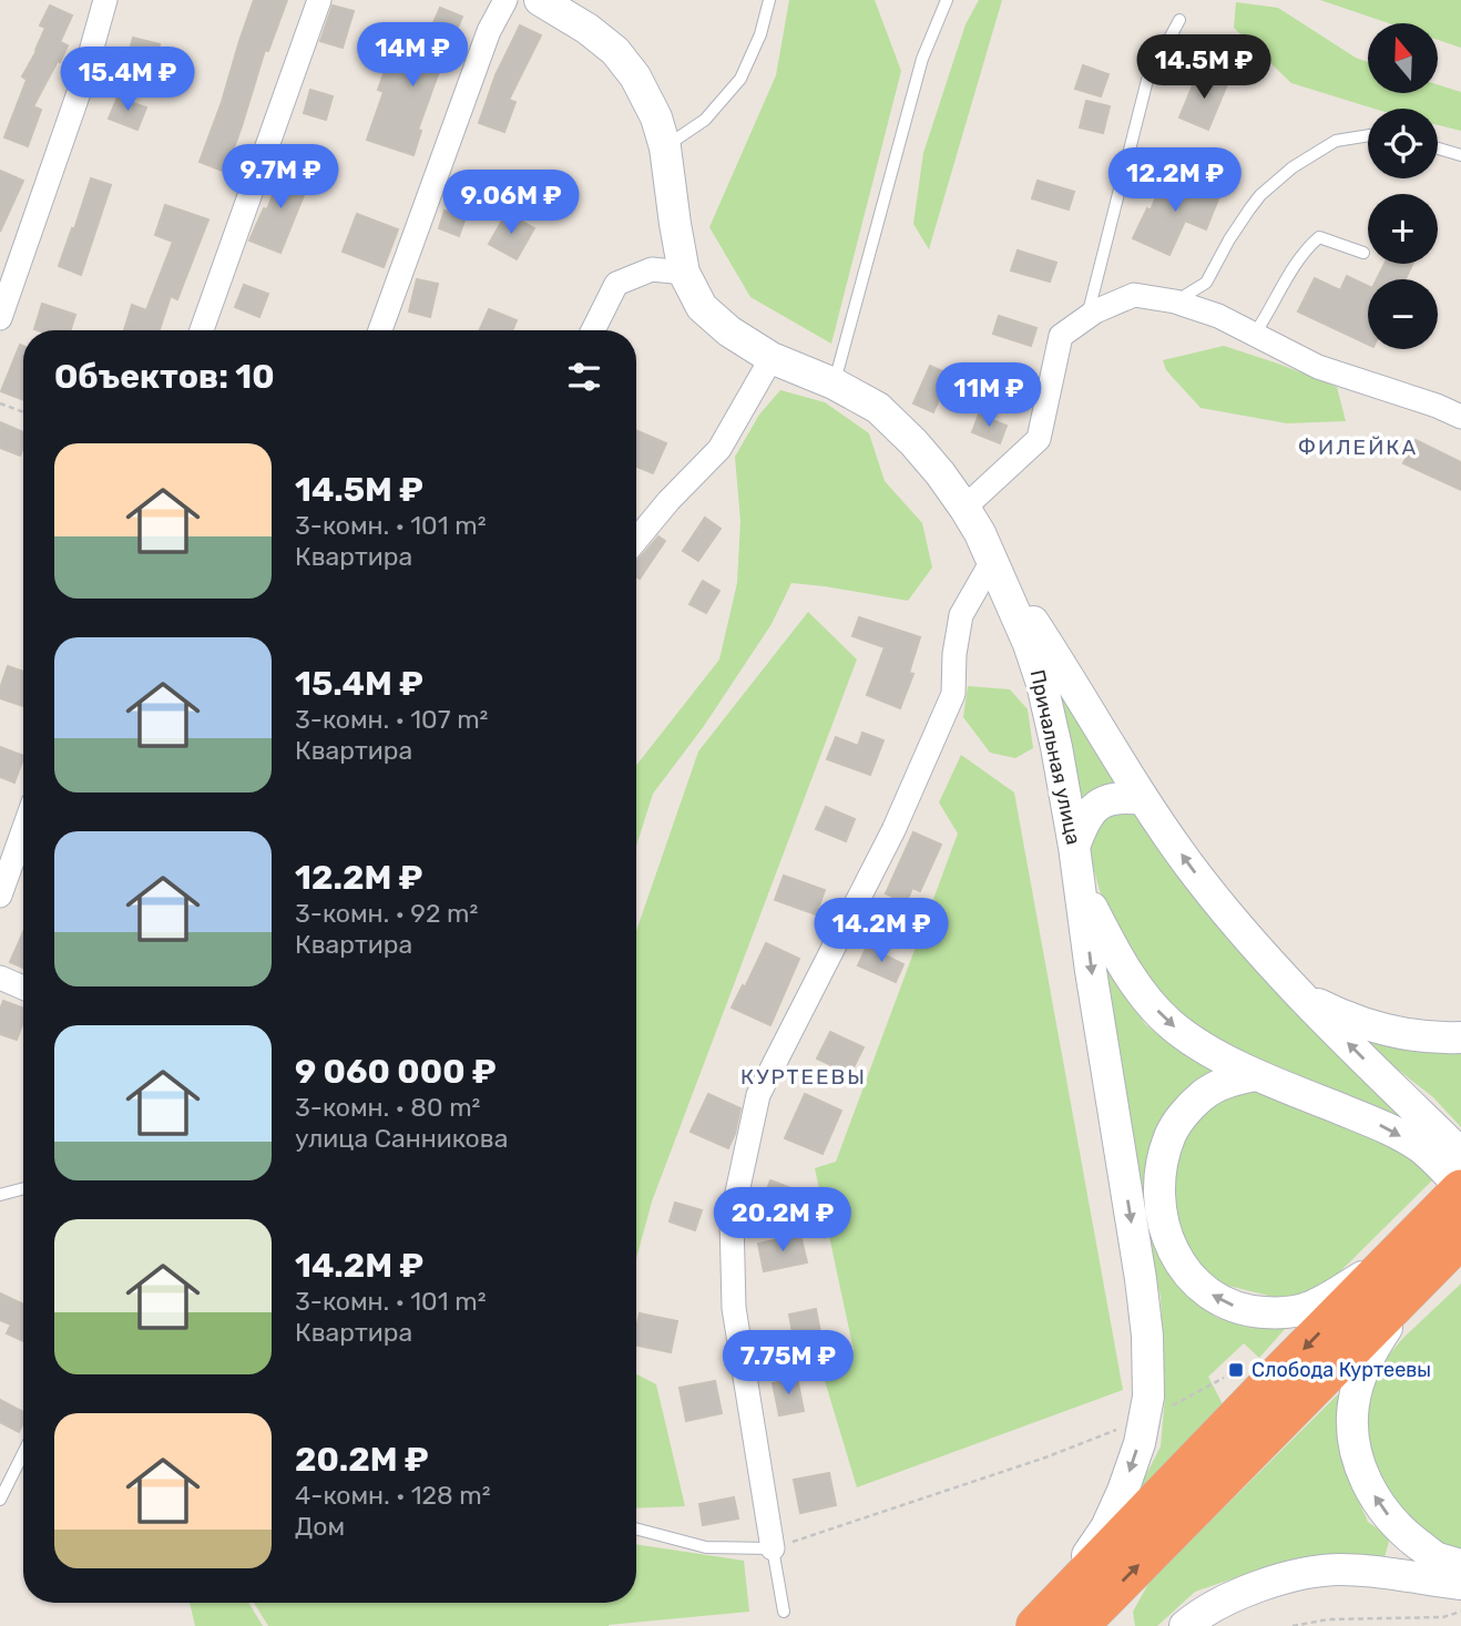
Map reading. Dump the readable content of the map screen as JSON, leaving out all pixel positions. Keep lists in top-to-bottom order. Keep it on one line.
{"streets":{"street":["Причальная улица"]},"one_way":["Причальная улица"],"districts":["ФИЛЕЙКА","КУРТЕЕВЫ"],"places":{"transit":["Слобода Куртеевы"]},"north":"top","page":{"price":["14M ₽","14.5M ₽","15.4M ₽","9.7M ₽","12.2M ₽","9.06M ₽","11M ₽","14.2M ₽","20.2M ₽","7.75M ₽"],"map_buttons":["+","−"],"heading":"Объектов: 10","list":[{"name":"14.5M ₽","note":"3-комн. · 101 m² · Квартира"},{"name":"15.4M ₽","note":"3-комн. · 107 m² · Квартира"},{"name":"12.2M ₽","note":"3-комн. · 92 m² · Квартира"},{"name":"9 060 000 ₽","note":"3-комн. · 80 m² · улица Санникова"},{"name":"14.2M ₽","note":"3-комн. · 101 m² · Квартира"},{"name":"20.2M ₽","note":"4-комн. · 128 m² · Дом"}]}}
